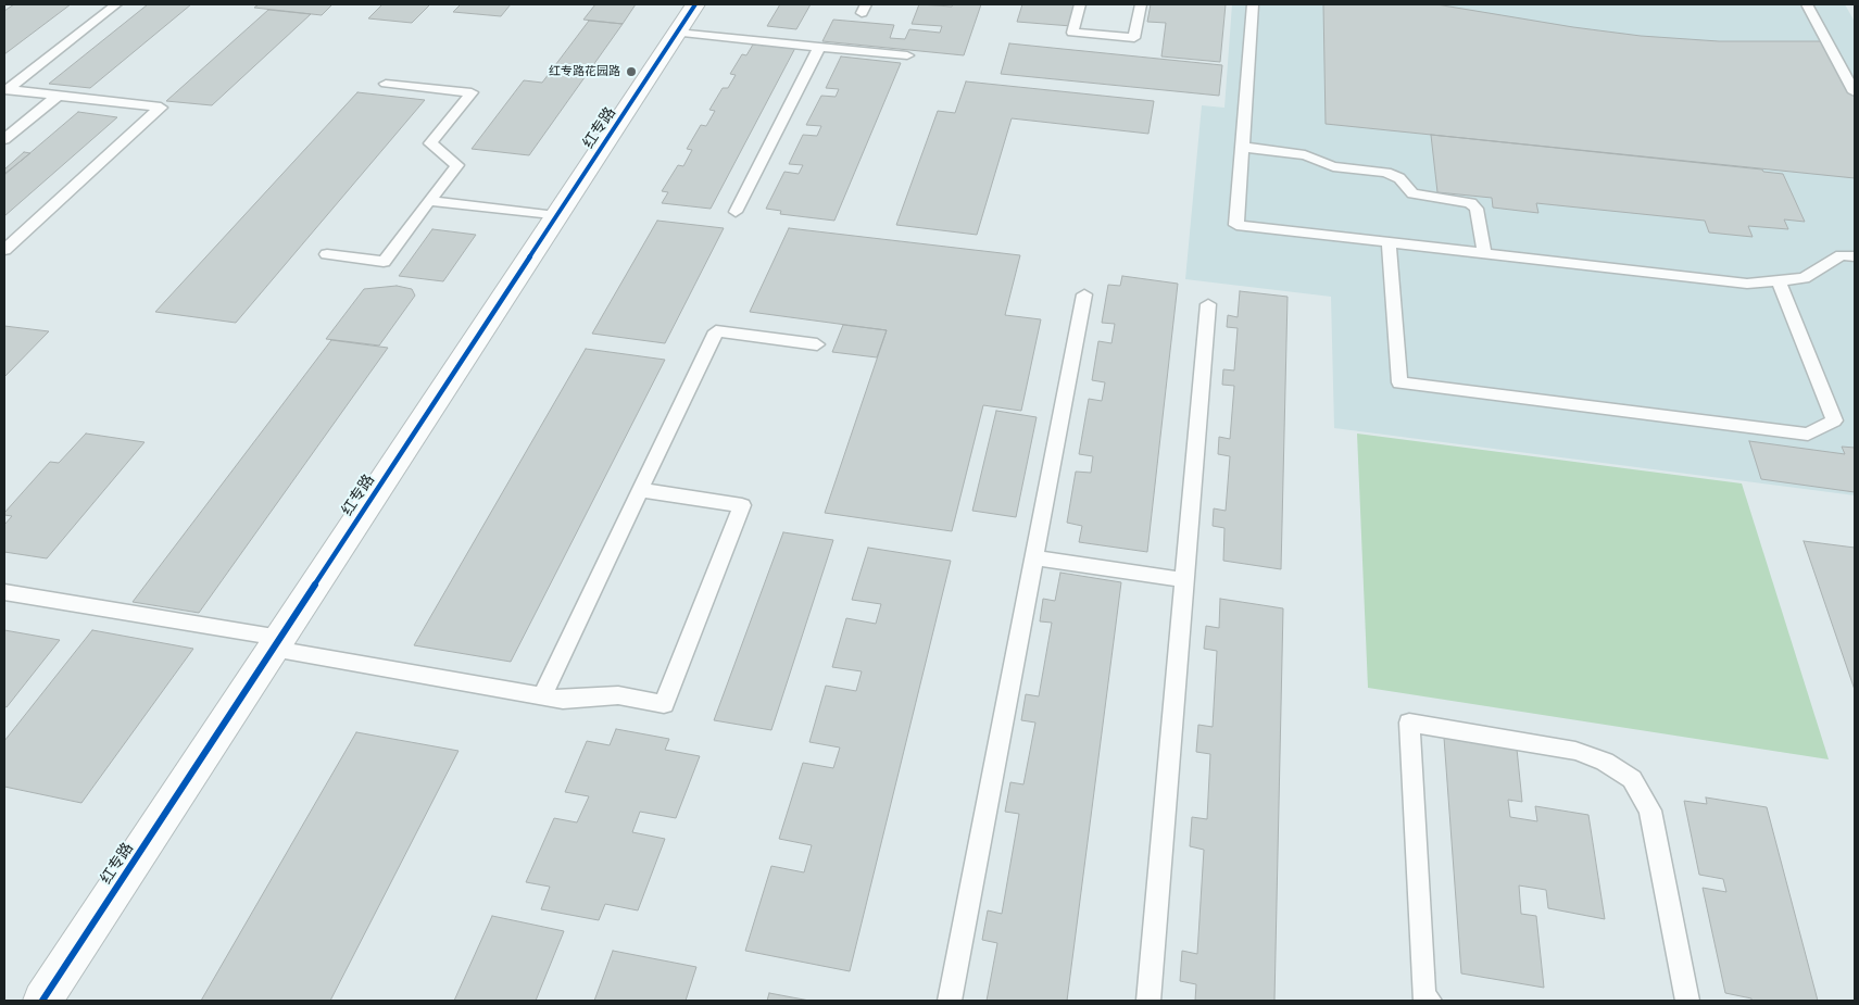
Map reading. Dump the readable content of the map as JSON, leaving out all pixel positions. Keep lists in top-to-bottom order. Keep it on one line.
{"streets":{"street":["红专路"]},"places":["红专路花园路"]}
